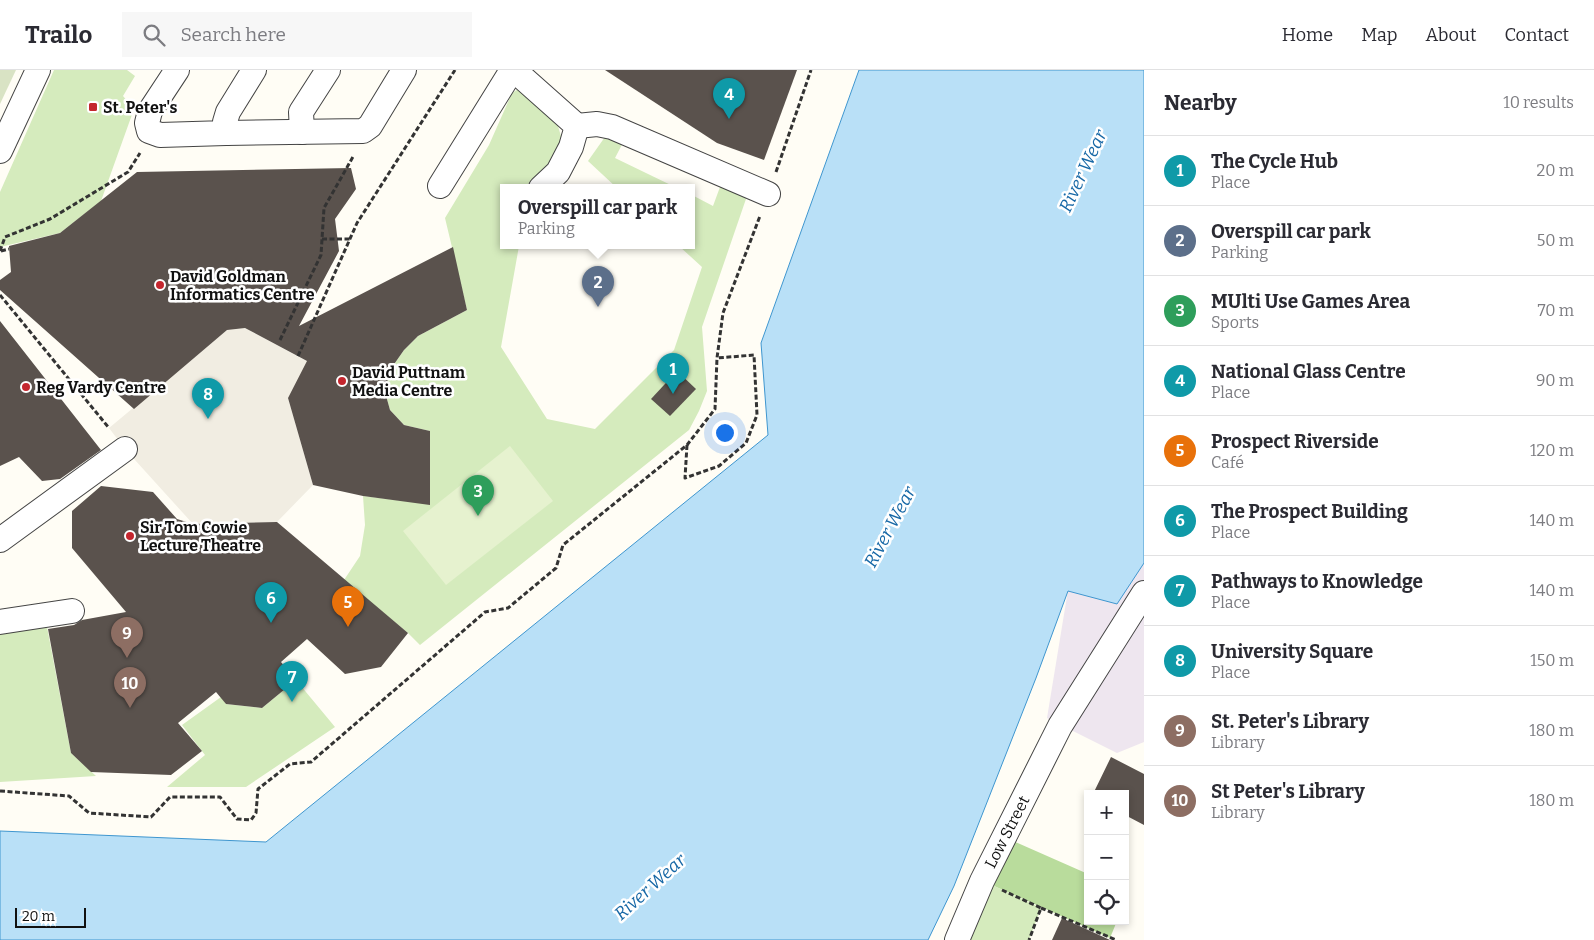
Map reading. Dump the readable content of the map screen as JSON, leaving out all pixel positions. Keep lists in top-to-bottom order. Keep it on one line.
{"streets":{"street":["Low Street"]},"water":["River Wear"],"places":{"transit":["St. Peter's"],"other":["David Goldman Informatics Centre","David Puttnam Media Centre","Reg Vardy Centre","Sir Tom Cowie Lecture Theatre"]},"scale_bar":"20 m","page":{"header":"Trailo","search":"Search here","nav":["Home","Map","About","Contact"],"heading":["Nearby","10 results"],"pins":["4","2","1","8","3","6","5","9","7","10"],"list":[{"mark":"1","name":"The Cycle Hub","note":"Place","value":"20 m"},{"mark":"2","name":"Overspill car park","note":"Parking","value":"50 m"},{"mark":"3","name":"MUlti Use Games Area","note":"Sports","value":"70 m"},{"mark":"4","name":"National Glass Centre","note":"Place","value":"90 m"},{"mark":"5","name":"Prospect Riverside","note":"Café","value":"120 m"},{"mark":"6","name":"The Prospect Building","note":"Place","value":"140 m"},{"mark":"7","name":"Pathways to Knowledge","note":"Place","value":"140 m"},{"mark":"8","name":"University Square","note":"Place","value":"150 m"},{"mark":"9","name":"St. Peter's Library","note":"Library","value":"180 m"},{"mark":"10","name":"St Peter's Library","note":"Library","value":"180 m"}],"popup":["Overspill car park","Parking"],"map_buttons":["+","−"],"scale":"20 m"}}
